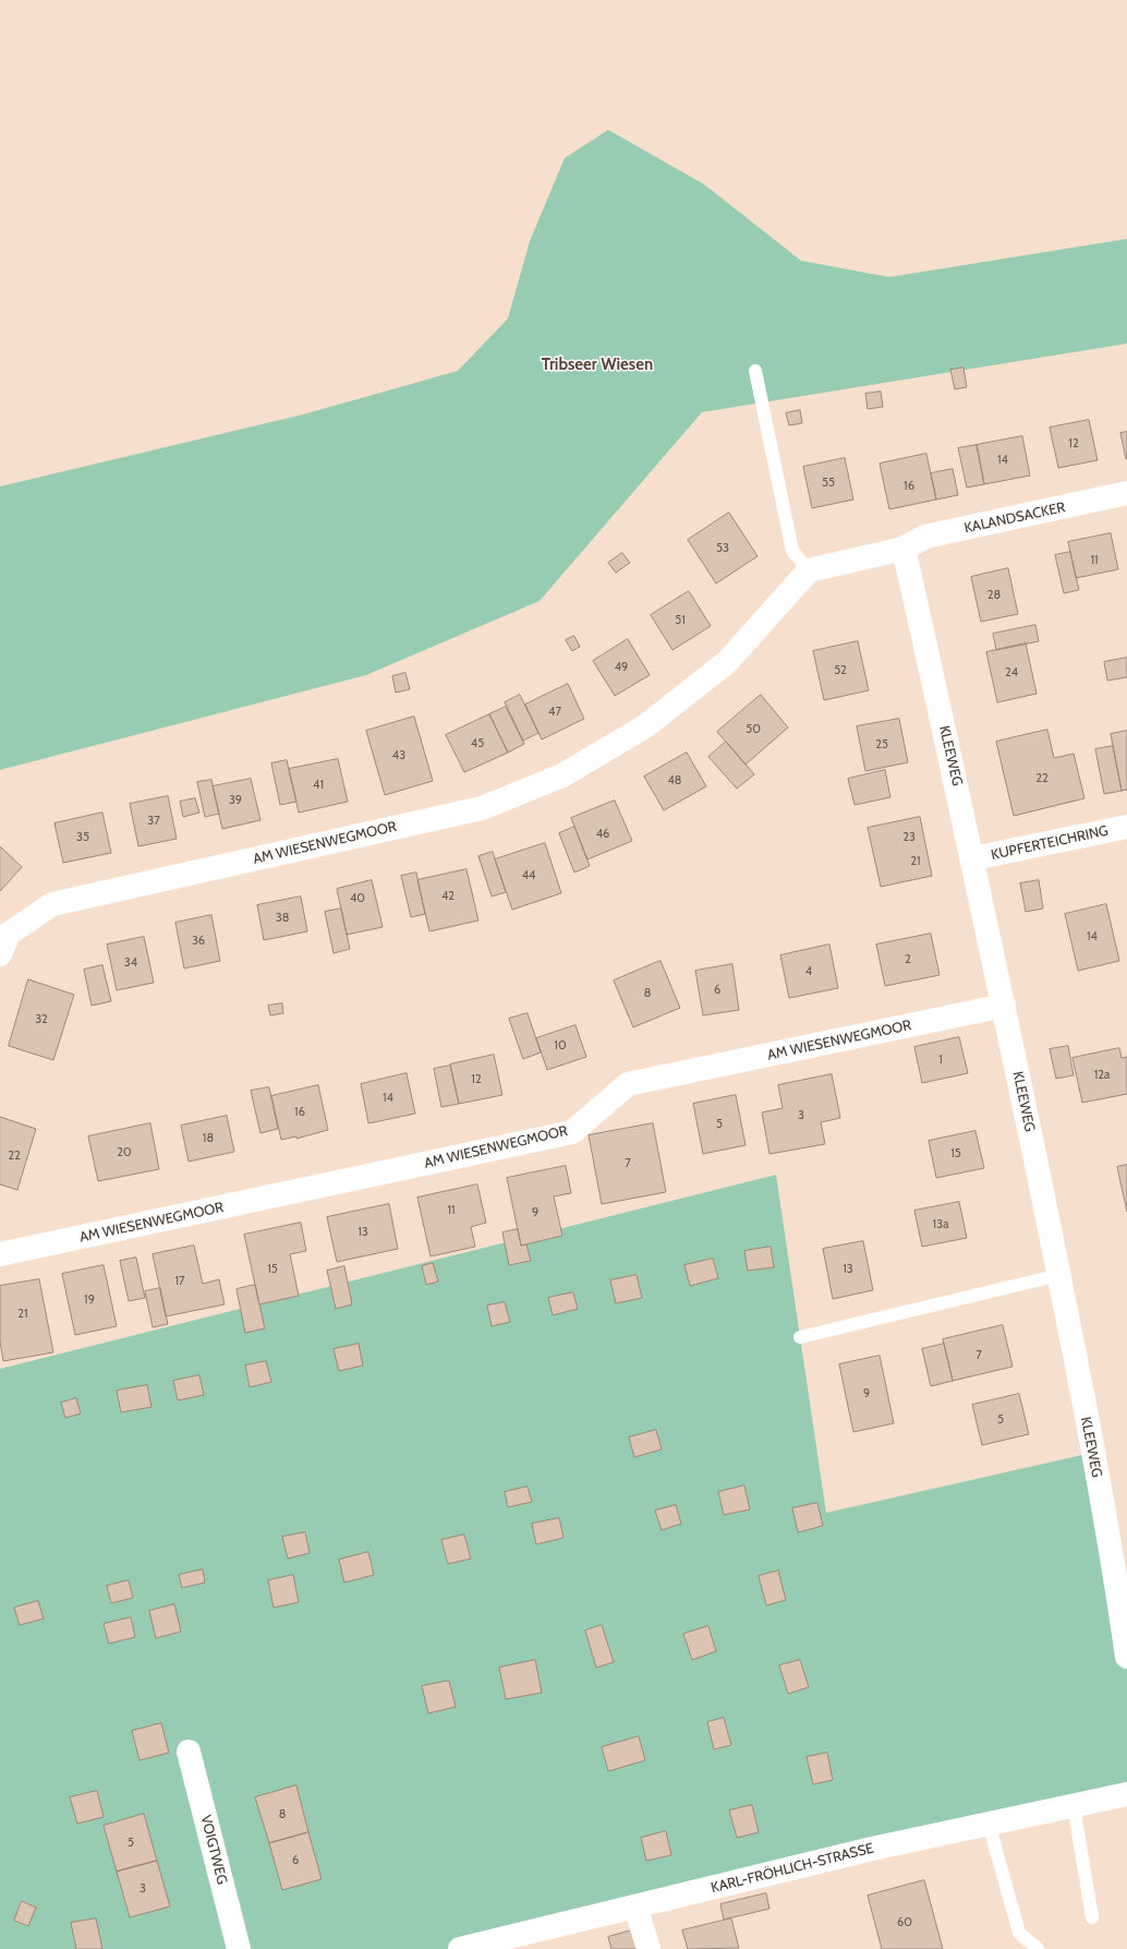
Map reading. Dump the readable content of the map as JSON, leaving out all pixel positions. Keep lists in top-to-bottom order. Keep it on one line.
{"streets":{"street":["KALANDSACKER","KLEEWEG","AM WIESENWEGMOOR","KUPFERTEICHRING","VOIGTWEG","KARL-FRÖHLICH-STRASSE"]},"crossings":[["KALANDSACKER","KLEEWEG"],["KLEEWEG","AM WIESENWEGMOOR"],["KLEEWEG","KUPFERTEICHRING"]],"districts":["Tribseer Wiesen"],"house_numbers":["12","14","55","16","53","11","28","51","49","52","24","47","50","45","25","43","22","48","41","39","37","46","35","23","21","44","42","40","38","14","36","2","34","4","6","8","32","10","1","12a","12","14","16","3","5","18","20","15","22","7","11","9","13a","13","15","13","17","19","21","7","9","5","8","5","6","3","60"]}
